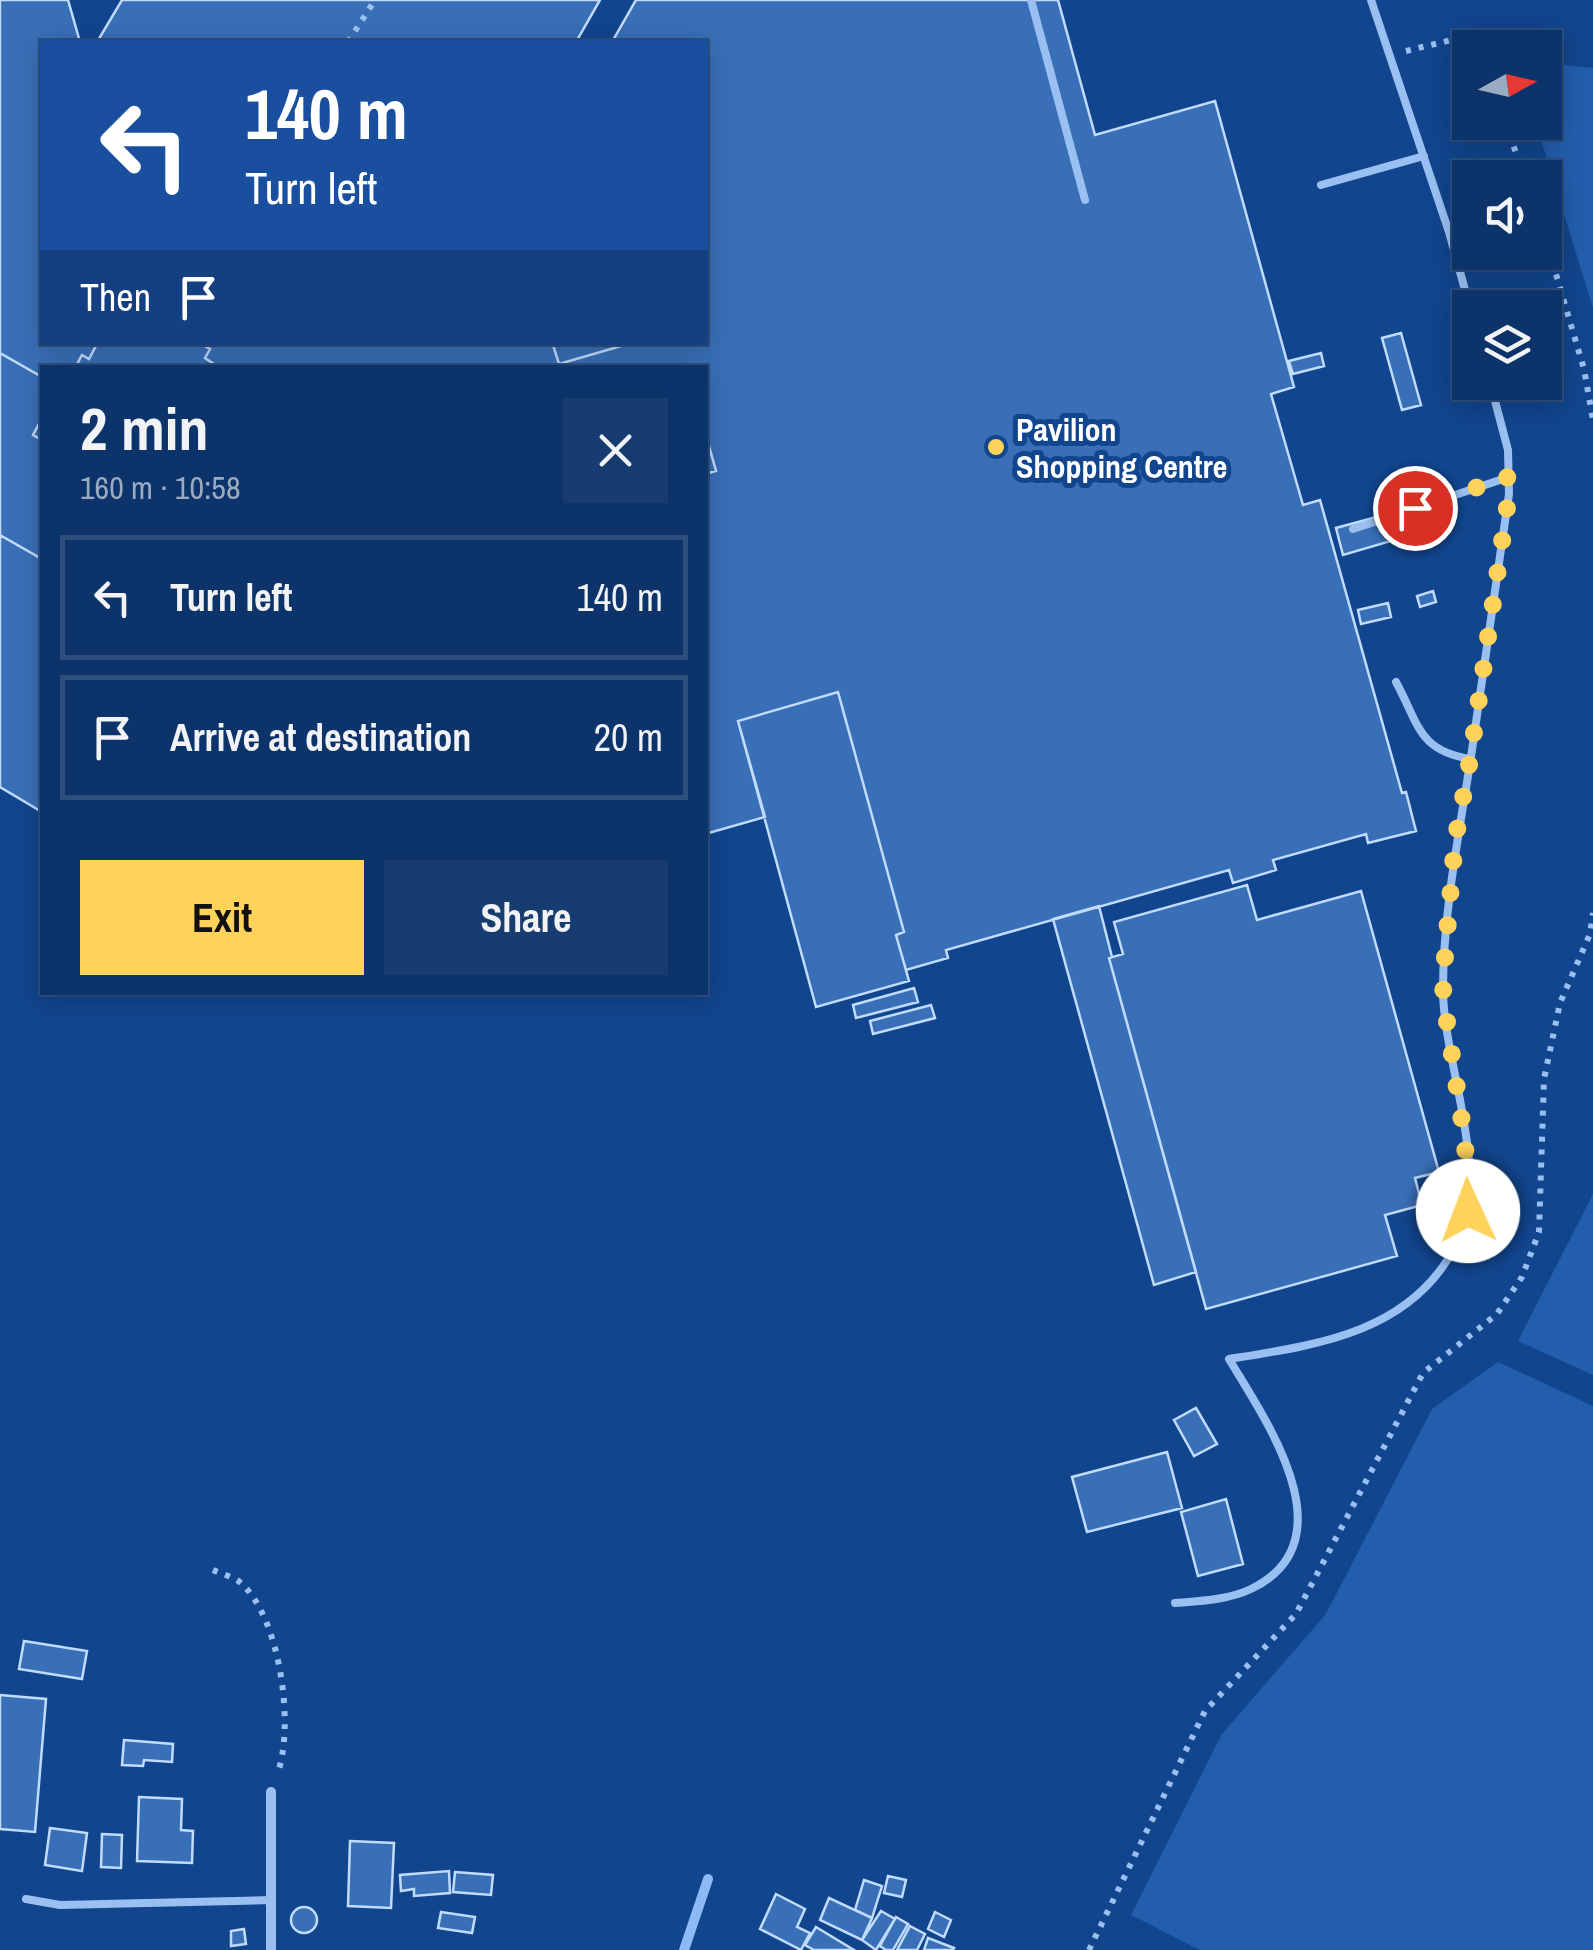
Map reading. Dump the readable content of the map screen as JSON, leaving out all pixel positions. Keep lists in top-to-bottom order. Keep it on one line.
{"places":["Pavilion Shopping Centre"],"north":"right","page":{"turn":["140 m","Turn left"],"then":"Then","heading":["2 min","160 m · 10:58"],"list":[{"name":"Turn left","value":"140 m"},{"name":"Arrive at destination","value":"20 m"}],"buttons":["Exit","Share"]}}
